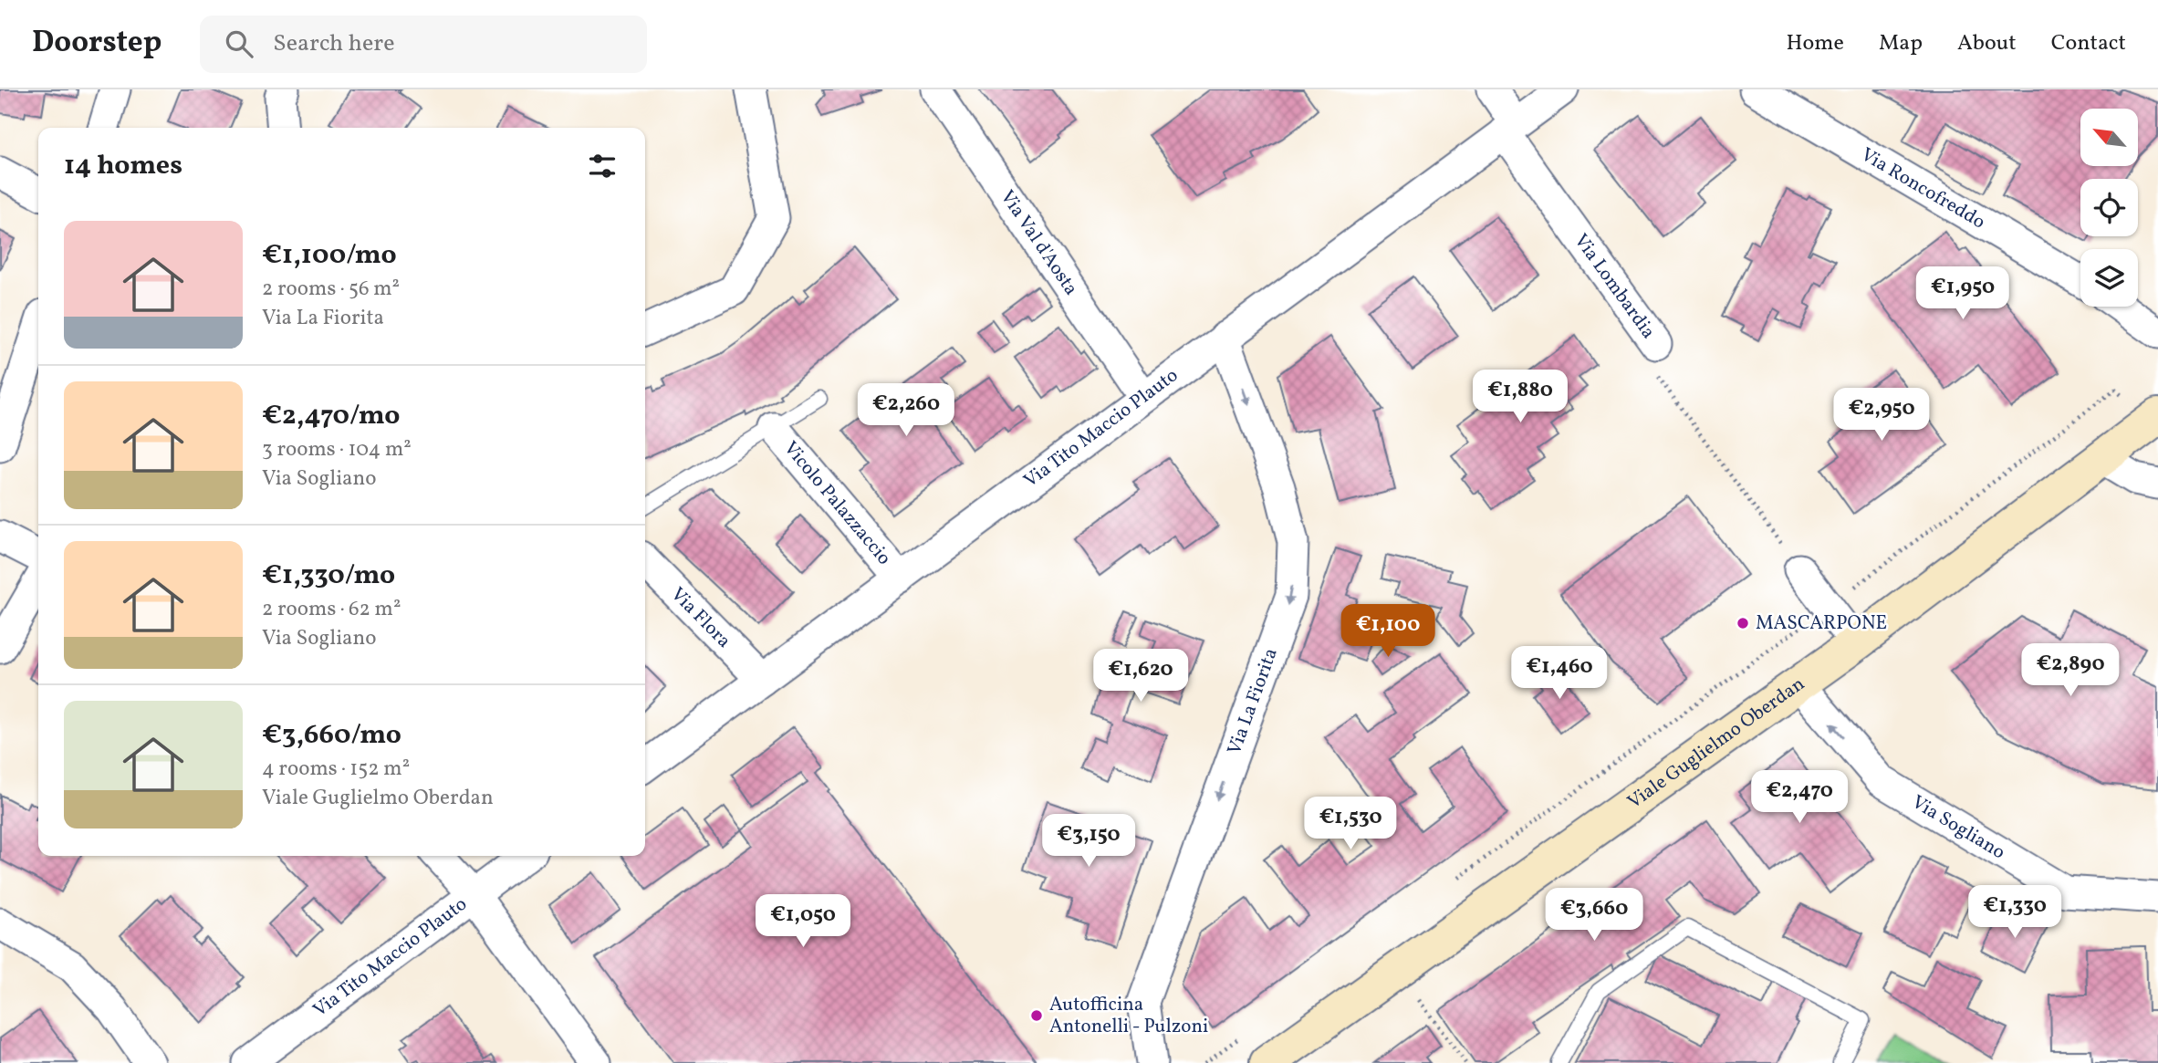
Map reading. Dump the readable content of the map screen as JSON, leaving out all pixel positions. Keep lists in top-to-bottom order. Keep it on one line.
{"streets":{"main road":["Viale Guglielmo Oberdan"],"street":["Via Roncofreddo","Via Val d'Aosta","Via Lombardia","Via Tito Maccio Plauto","Vicolo Palazzaccio","Via Flora","Via La Fiorita","Via Sogliano"]},"crossings":[["Via Val d'Aosta","Via Tito Maccio Plauto"],["Via Lombardia","Via Tito Maccio Plauto"],["Via Tito Maccio Plauto","Vicolo Palazzaccio"],["Via Tito Maccio Plauto","Via Flora"],["Via Tito Maccio Plauto","Via La Fiorita"],["Viale Guglielmo Oberdan","Via Sogliano"]],"one_way":["Via La Fiorita","Via Sogliano"],"places":["MASCARPONE","Autofficina Antonelli - Pulzoni"],"north":"top left","page":{"header":"Doorstep","search":"Search here","nav":["Home","Map","About","Contact"],"heading":"14 homes","list":[{"name":"€1,100/mo","note":"2 rooms · 56 m² · Via La Fiorita"},{"name":"€2,470/mo","note":"3 rooms · 104 m² · Via Sogliano"},{"name":"€1,330/mo","note":"2 rooms · 62 m² · Via Sogliano"},{"name":"€3,660/mo","note":"4 rooms · 152 m² · Viale Guglielmo Oberdan"}],"price":["€1,950","€1,880","€2,260","€2,950","€1,100","€2,890","€1,460","€1,620","€2,470","€1,530","€3,150","€1,330","€3,660","€1,050"]}}
